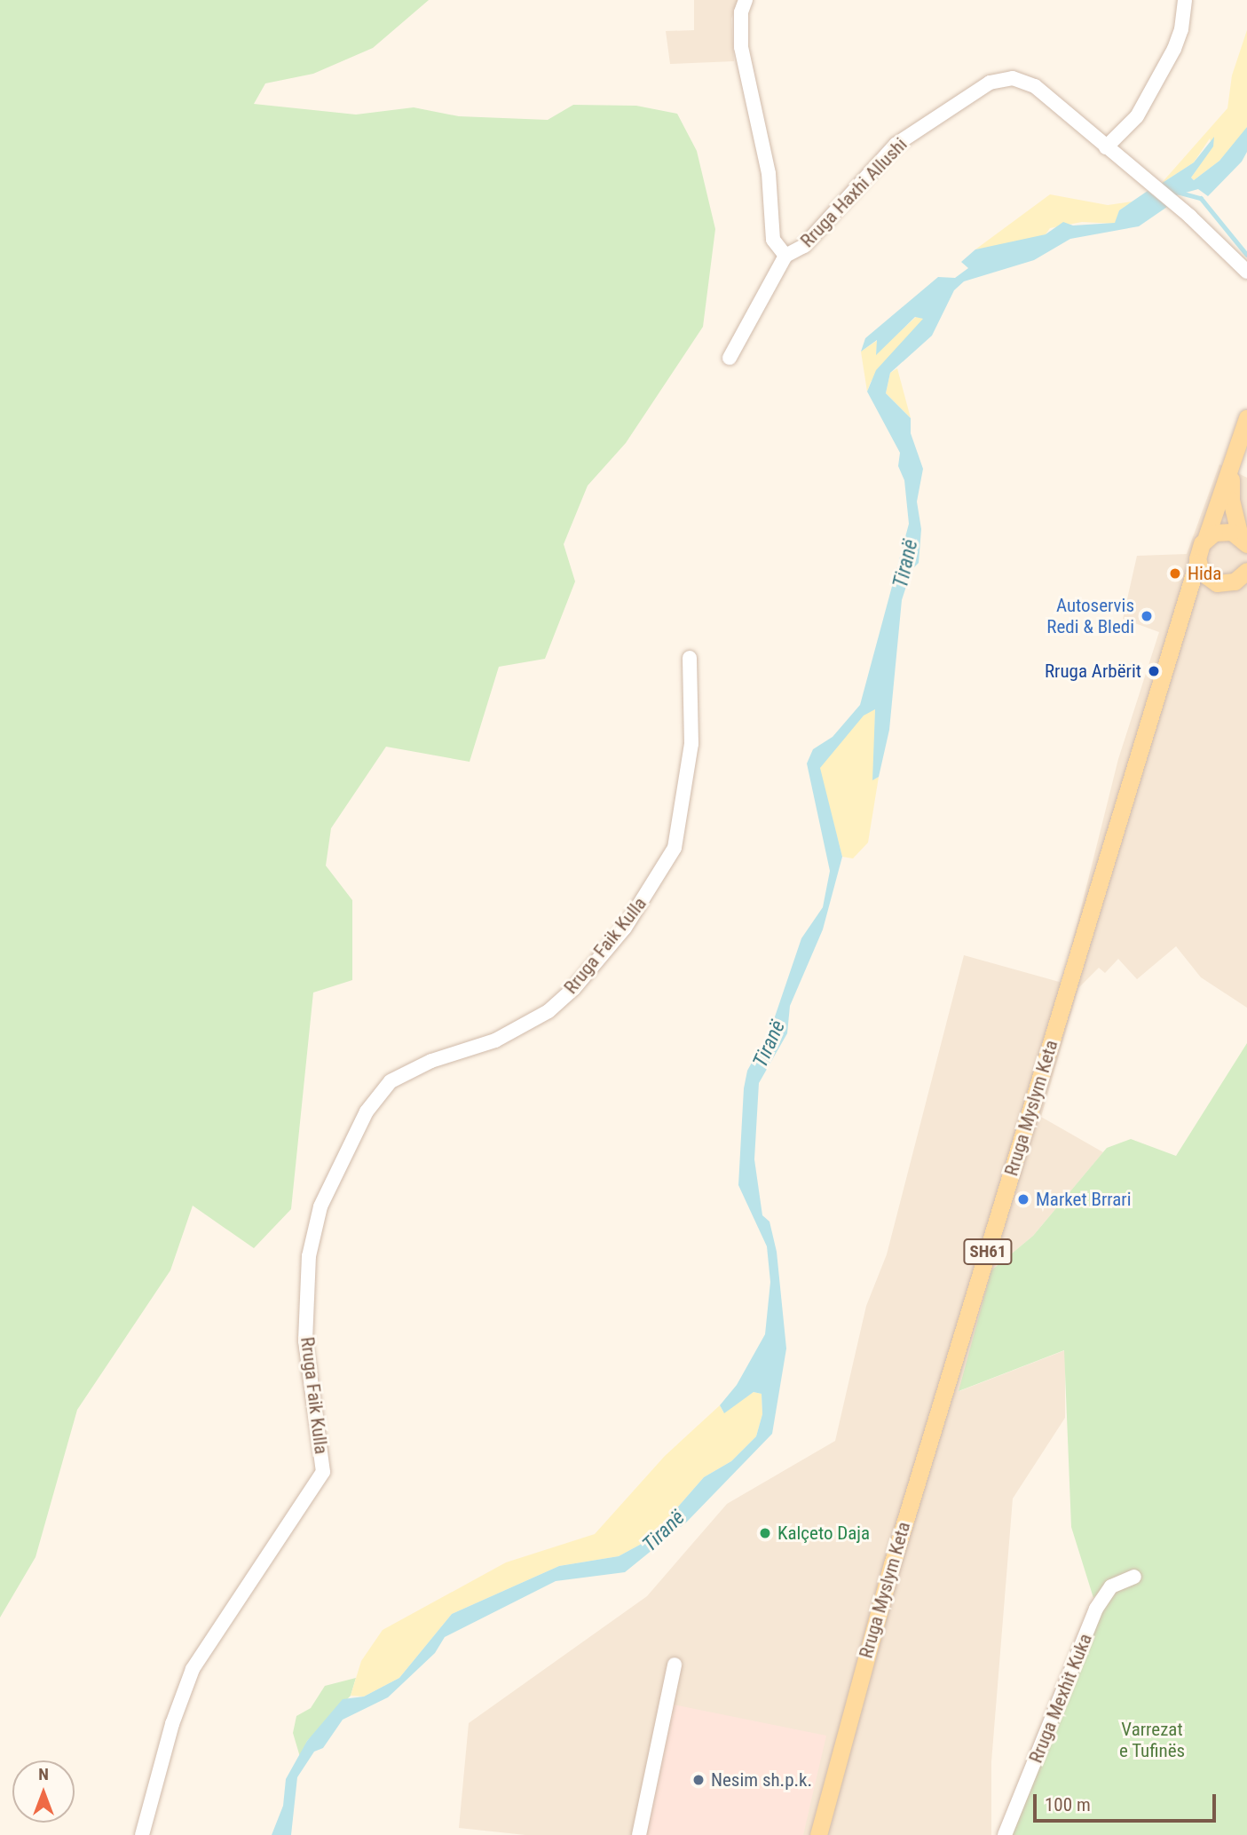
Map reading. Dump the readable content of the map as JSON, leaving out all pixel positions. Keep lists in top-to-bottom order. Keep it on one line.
{"streets":{"main road":["Rruga Myslym Keta","SH61"],"street":["Rruga Haxhi Allushi","Rruga Faik Kulla","Rruga Mexhit Kuka"]},"crossings":[["Rruga Myslym Keta","SH61"]],"water":["Tiranë"],"parks":["Varrezat e Tufinës"],"places":["Hida","Autoservis Redi & Bledi","Rruga Arbërit","Market Brrari","Kalçeto Daja","Nesim sh.p.k."],"scale_bar":"100 m","north":"top"}
